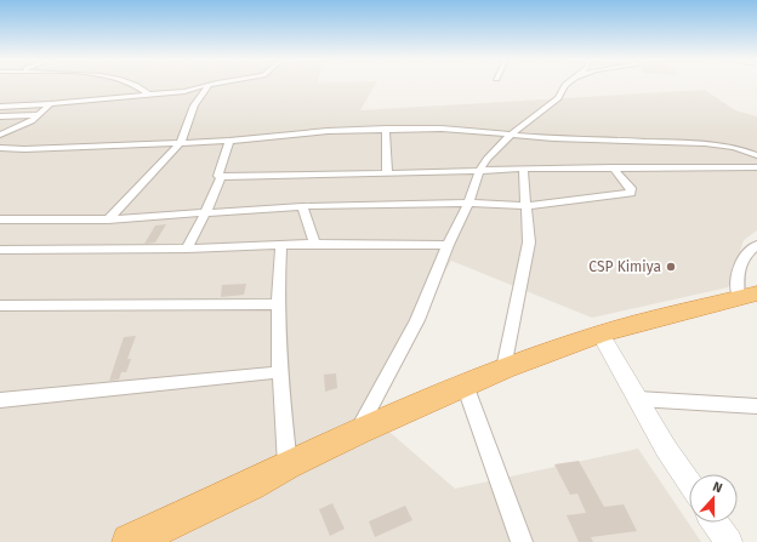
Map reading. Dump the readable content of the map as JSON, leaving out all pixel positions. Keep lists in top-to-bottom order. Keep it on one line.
{"places":["CSP Kimiya"],"north":"top"}
